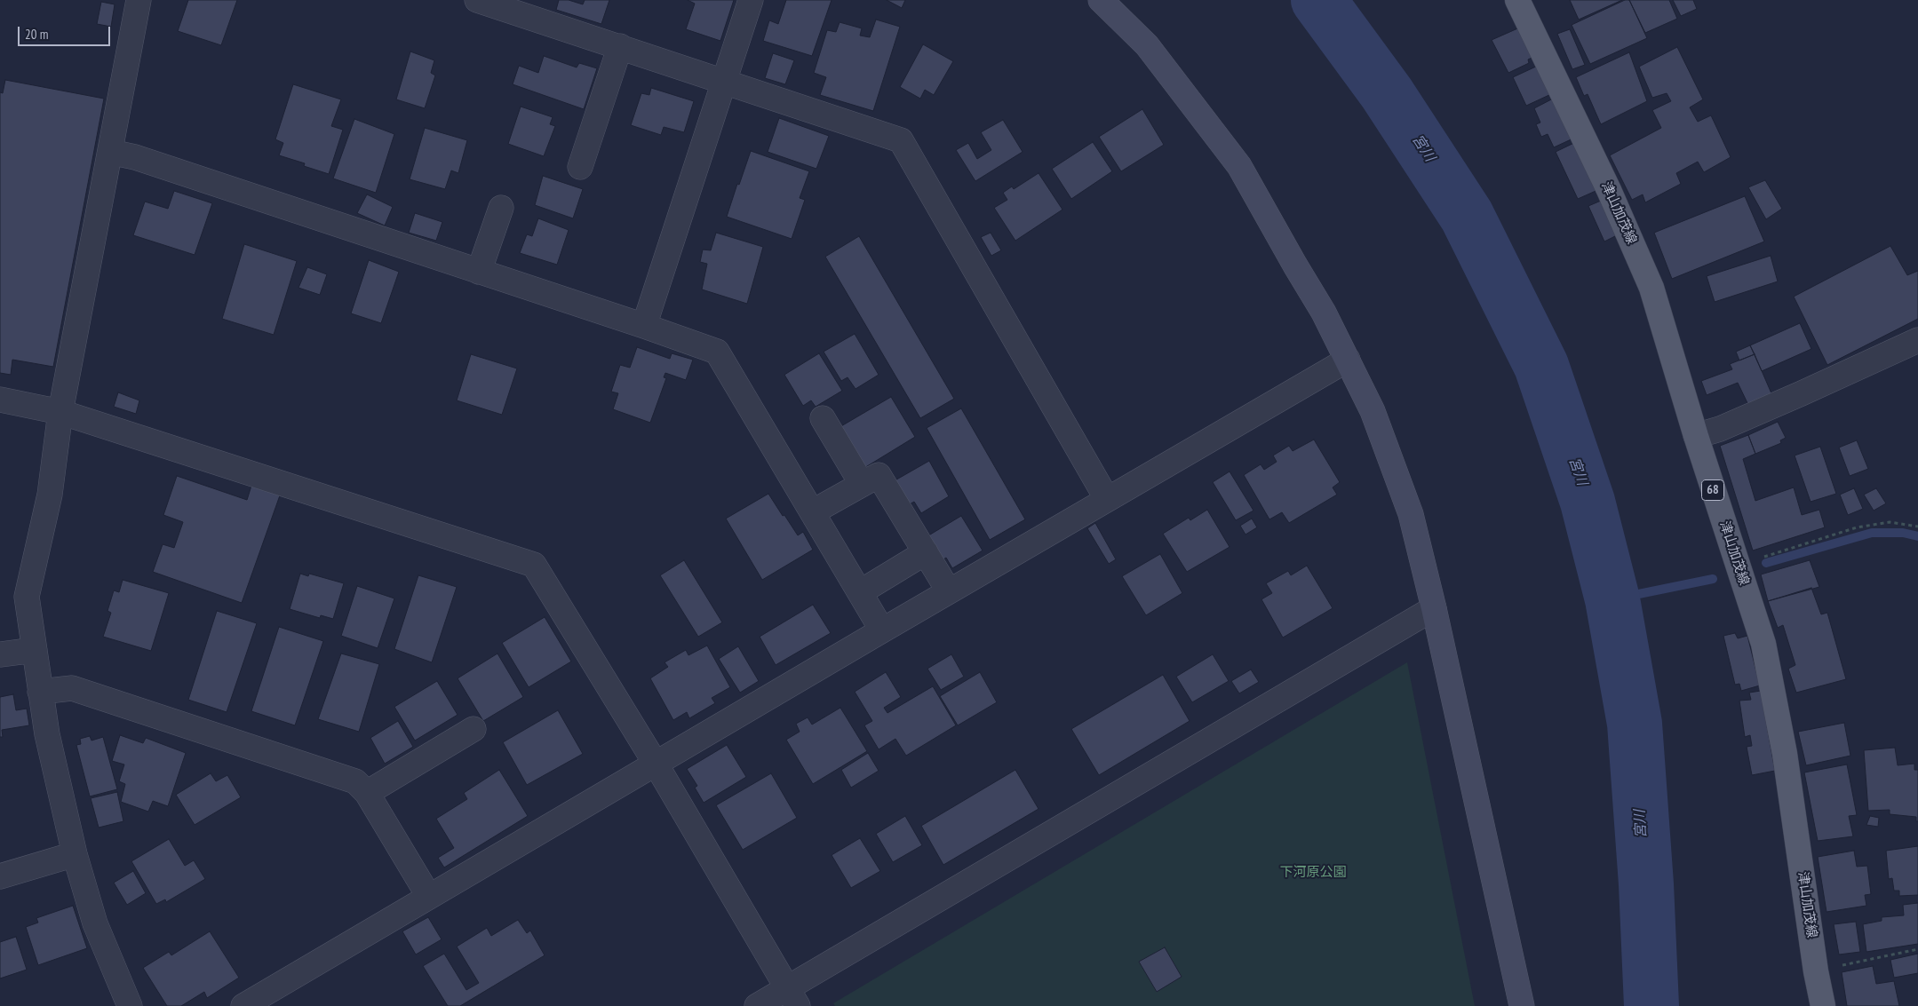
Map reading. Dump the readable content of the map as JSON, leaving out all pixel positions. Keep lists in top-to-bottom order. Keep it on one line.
{"streets":{"main road":["津山加茂線","68"]},"water":["宮川"],"parks":["下河原公園"],"scale_bar":"20 m"}
